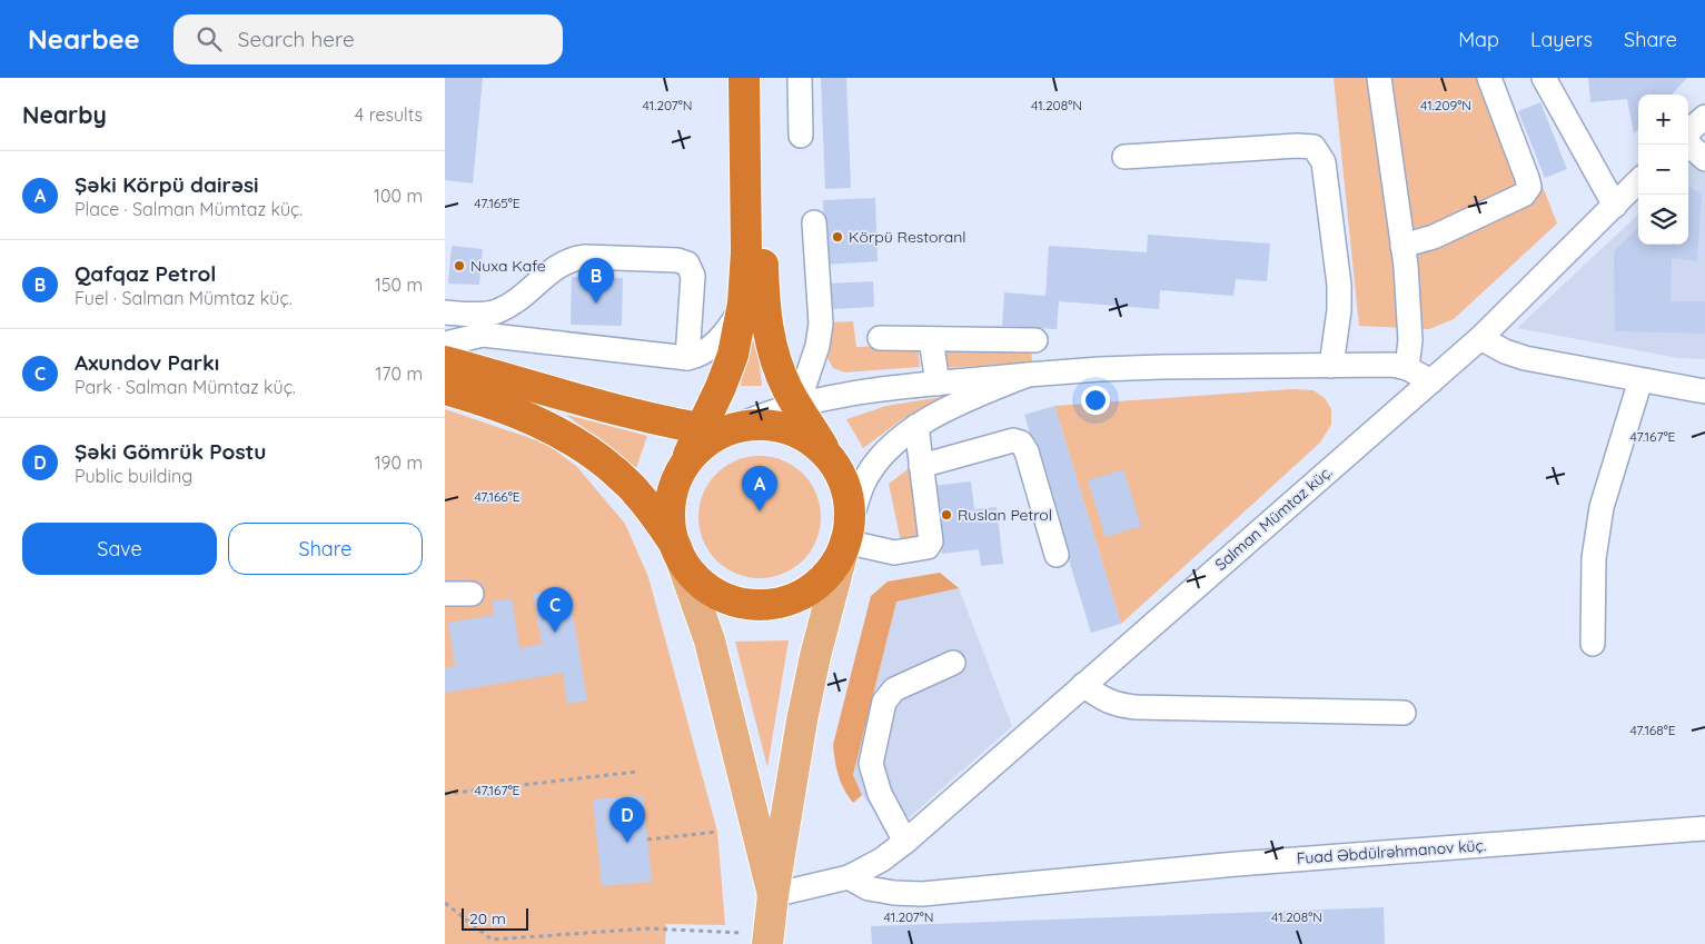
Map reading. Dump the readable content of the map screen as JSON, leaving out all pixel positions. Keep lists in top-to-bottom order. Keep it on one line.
{"streets":{"street":["Salman Mümtaz küç.","Fuad Əbdülrəhmanov küç."]},"crossings":[["Salman Mümtaz küç.","Fuad Əbdülrəhmanov küç."]],"places":["Körpü Restoranl","Nuxa Kafe","Ruslan Petrol"],"scale_bar":"20 m","page":{"header":"Nearbee","search":"Search here","nav":["Map","Layers","Share"],"heading":["Nearby","4 results"],"map_buttons":["+","−"],"list":[{"mark":"A","name":"Şəki Körpü dairəsi","note":"Place · Salman Mümtaz küç.","value":"100 m"},{"mark":"B","name":"Qafqaz Petrol","note":"Fuel · Salman Mümtaz küç.","value":"150 m"},{"mark":"C","name":"Axundov Parkı","note":"Park · Salman Mümtaz küç.","value":"170 m"},{"mark":"D","name":"Şəki Gömrük Postu","note":"Public building","value":"190 m"}],"pins":["B","A","C","D"],"buttons":["Save","Share"],"scale":"20 m"},"coordinates":["41.207°N","41.208°N","41.209°N","47.165°E","47.167°E","47.166°E","47.168°E"]}
